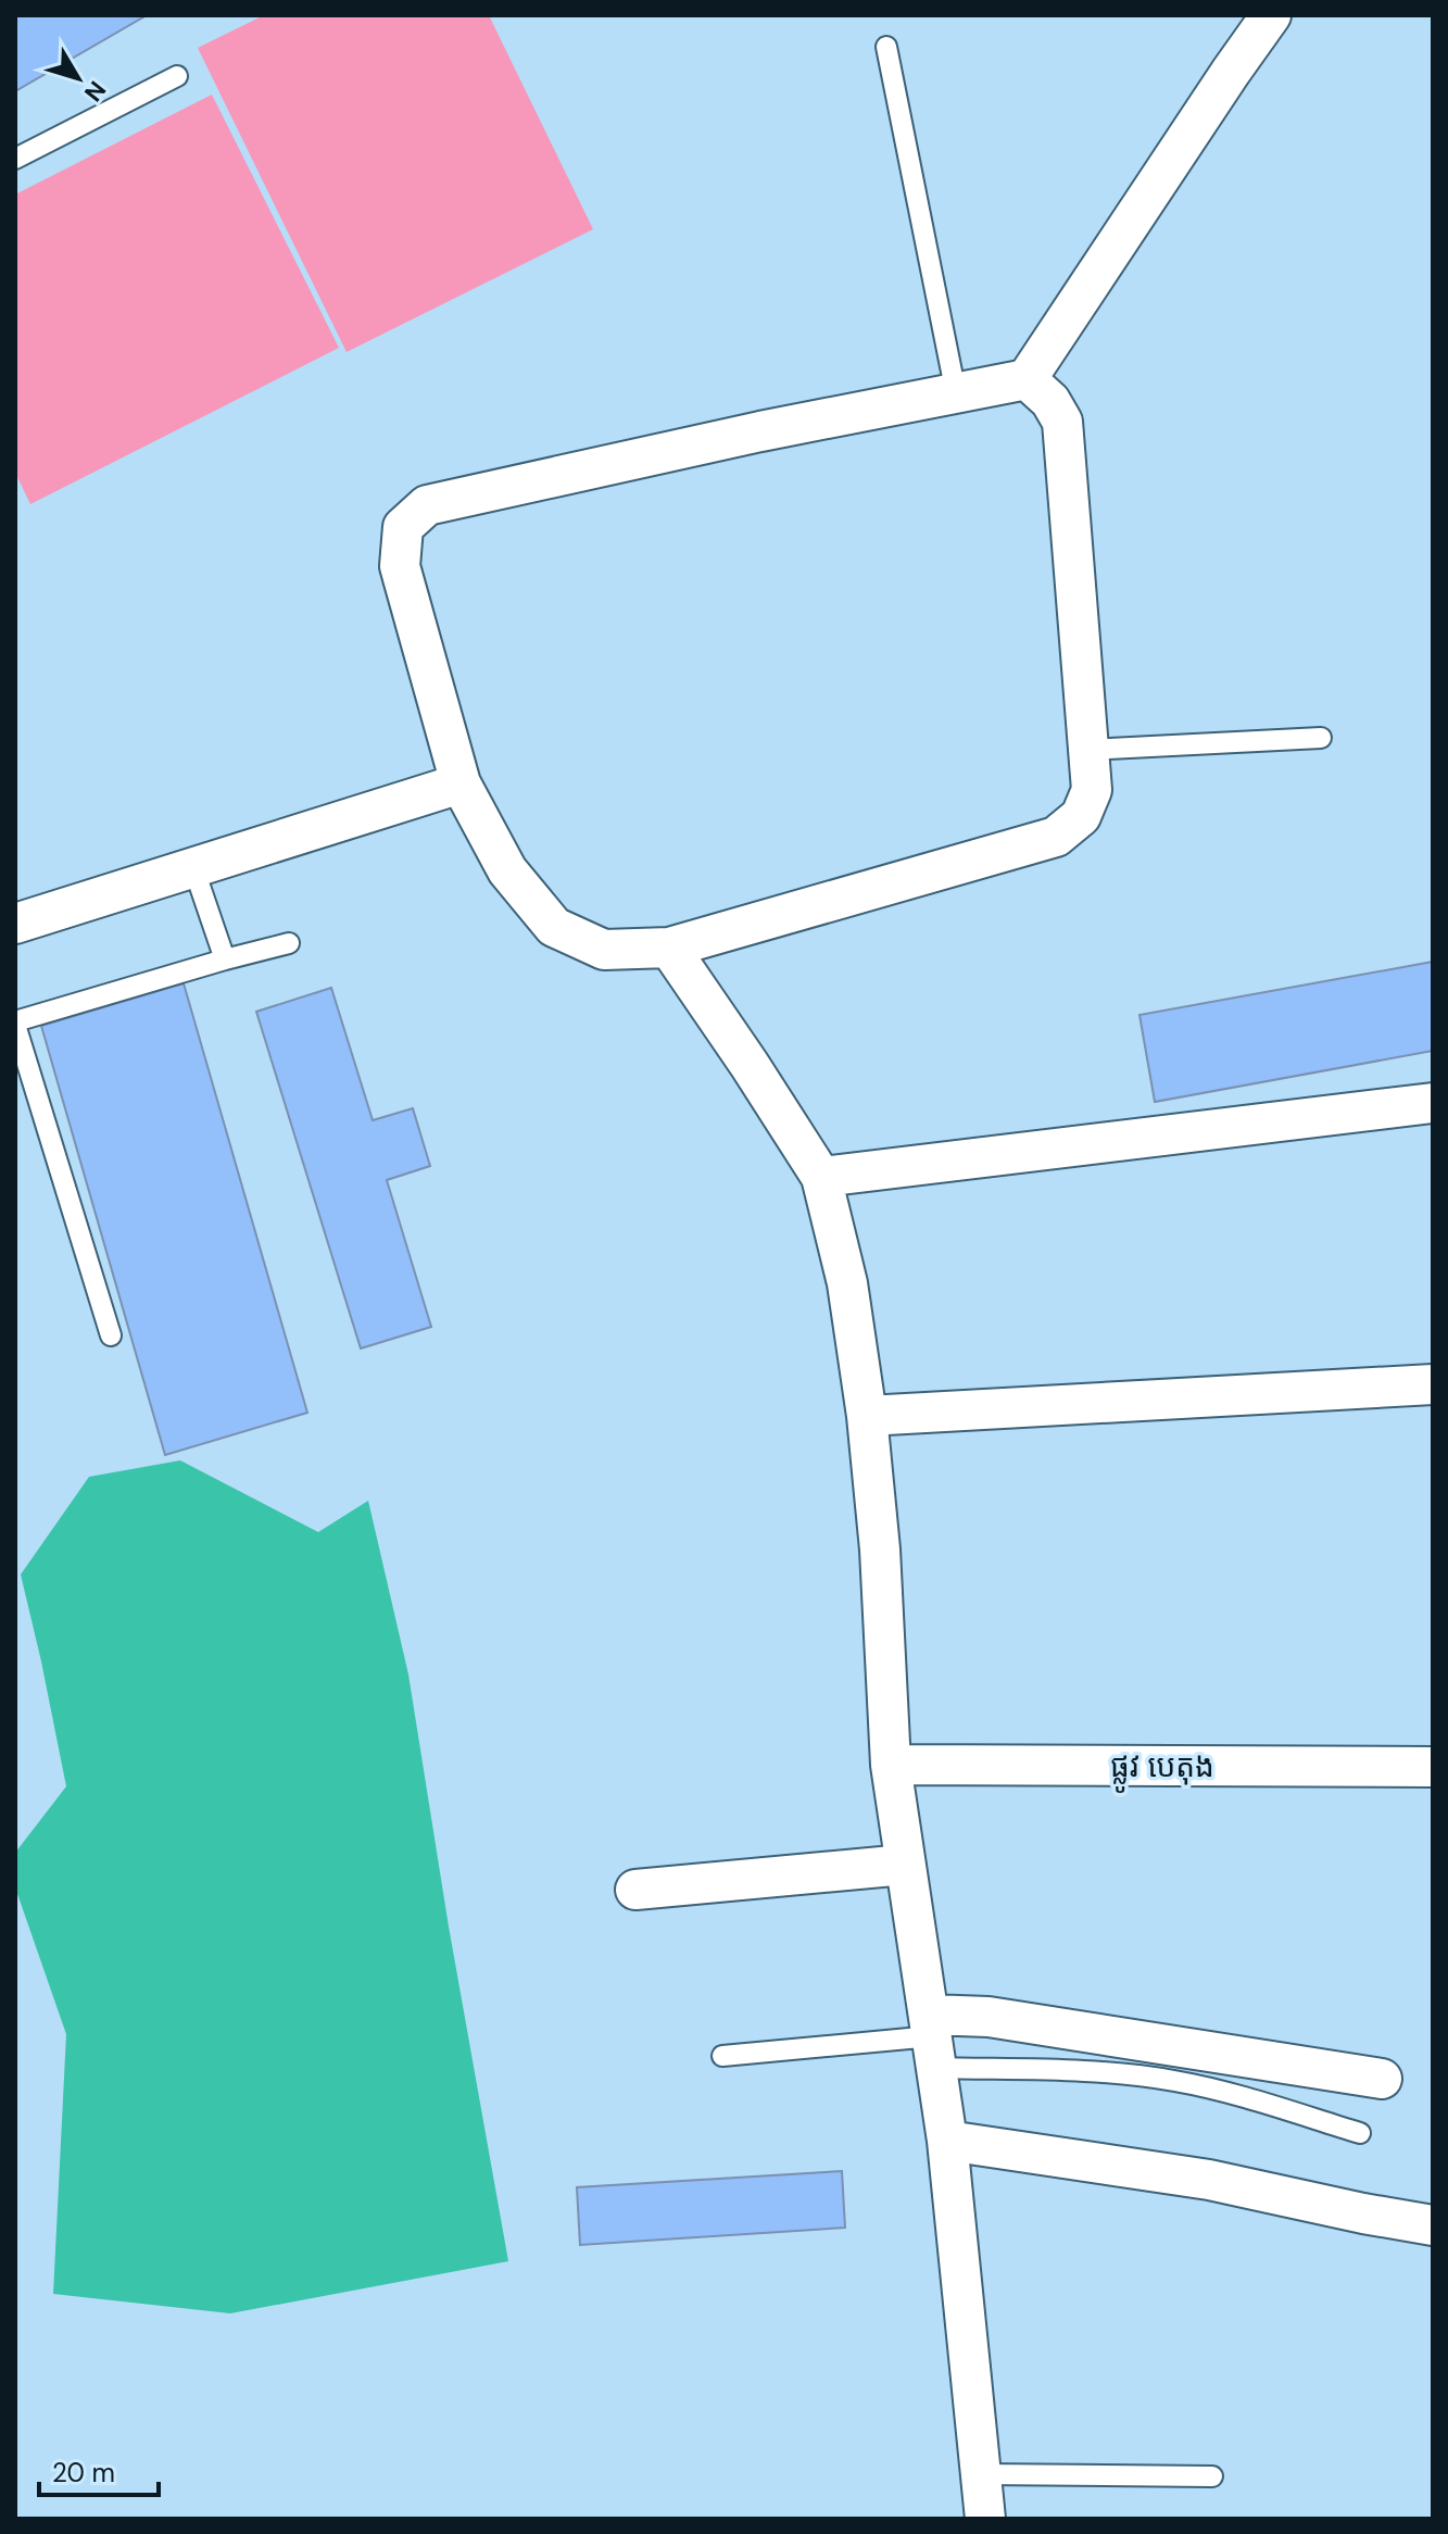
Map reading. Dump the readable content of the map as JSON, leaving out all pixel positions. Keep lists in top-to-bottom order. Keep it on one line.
{"streets":{"street":["ផ្លូវ បេតុង"]},"scale_bar":"20 m","north":"bottom right"}
